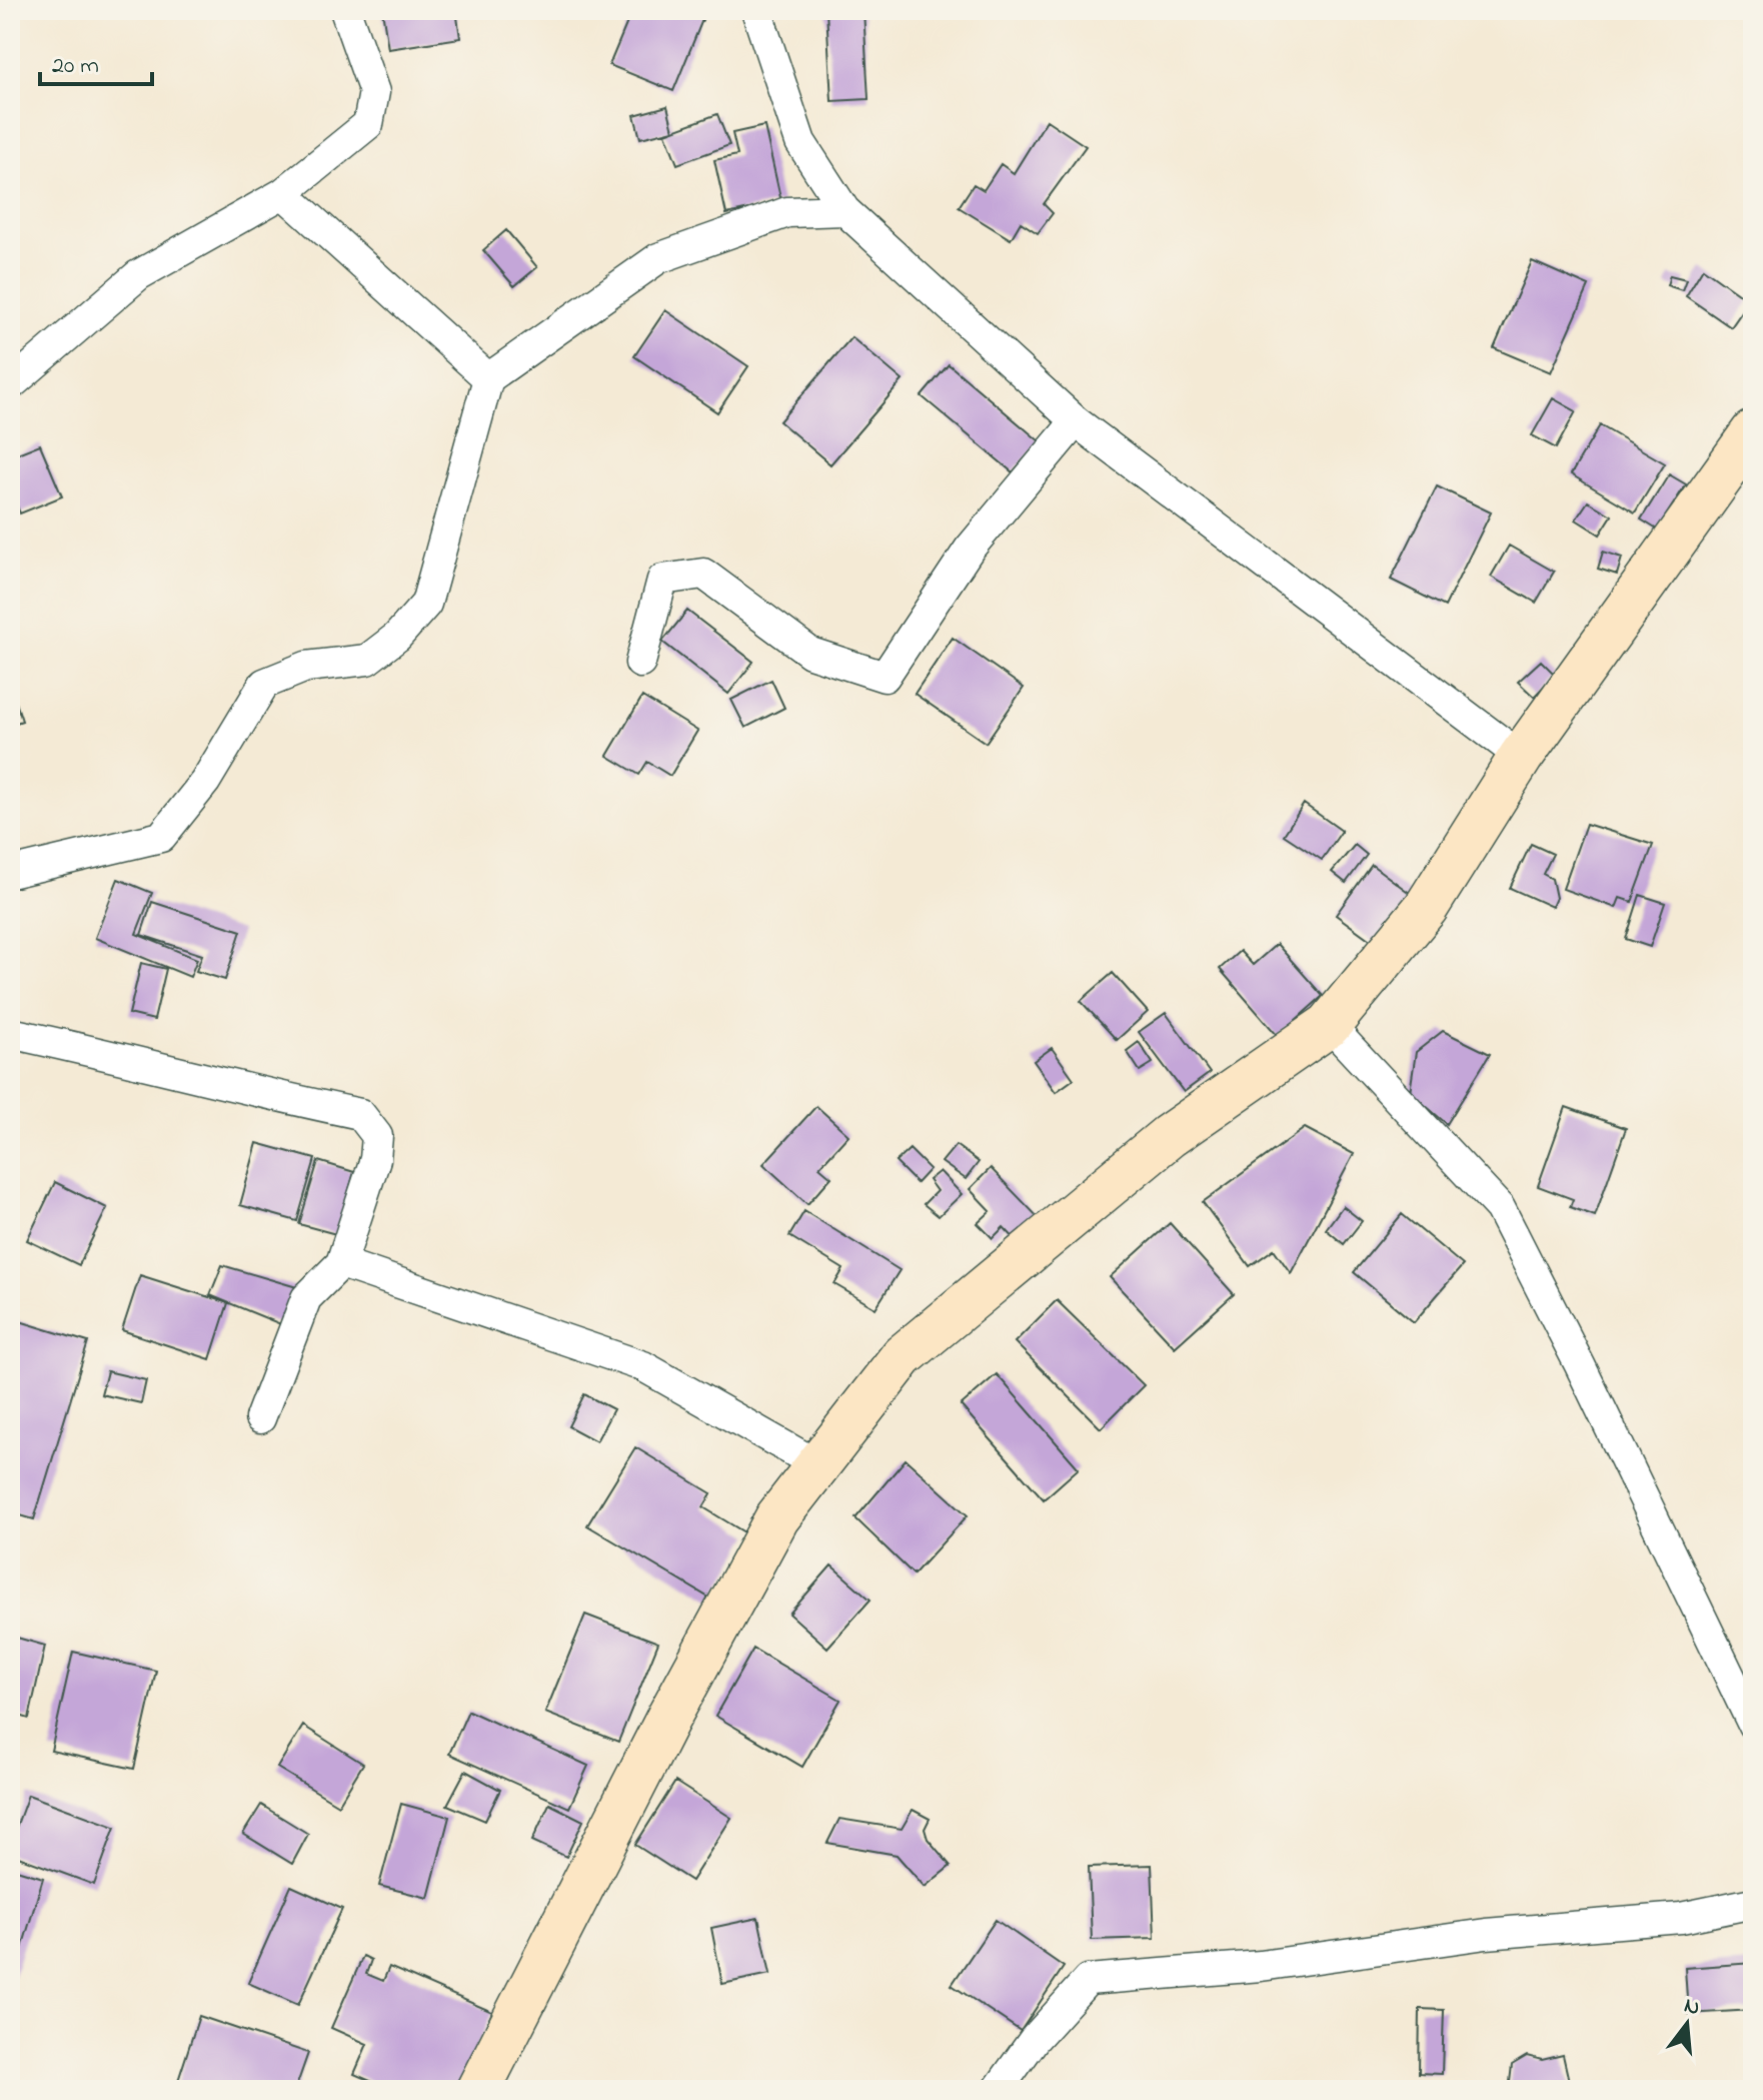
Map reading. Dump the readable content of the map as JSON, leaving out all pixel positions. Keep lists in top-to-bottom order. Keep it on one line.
{"scale_bar":"20 m","north":"top"}
